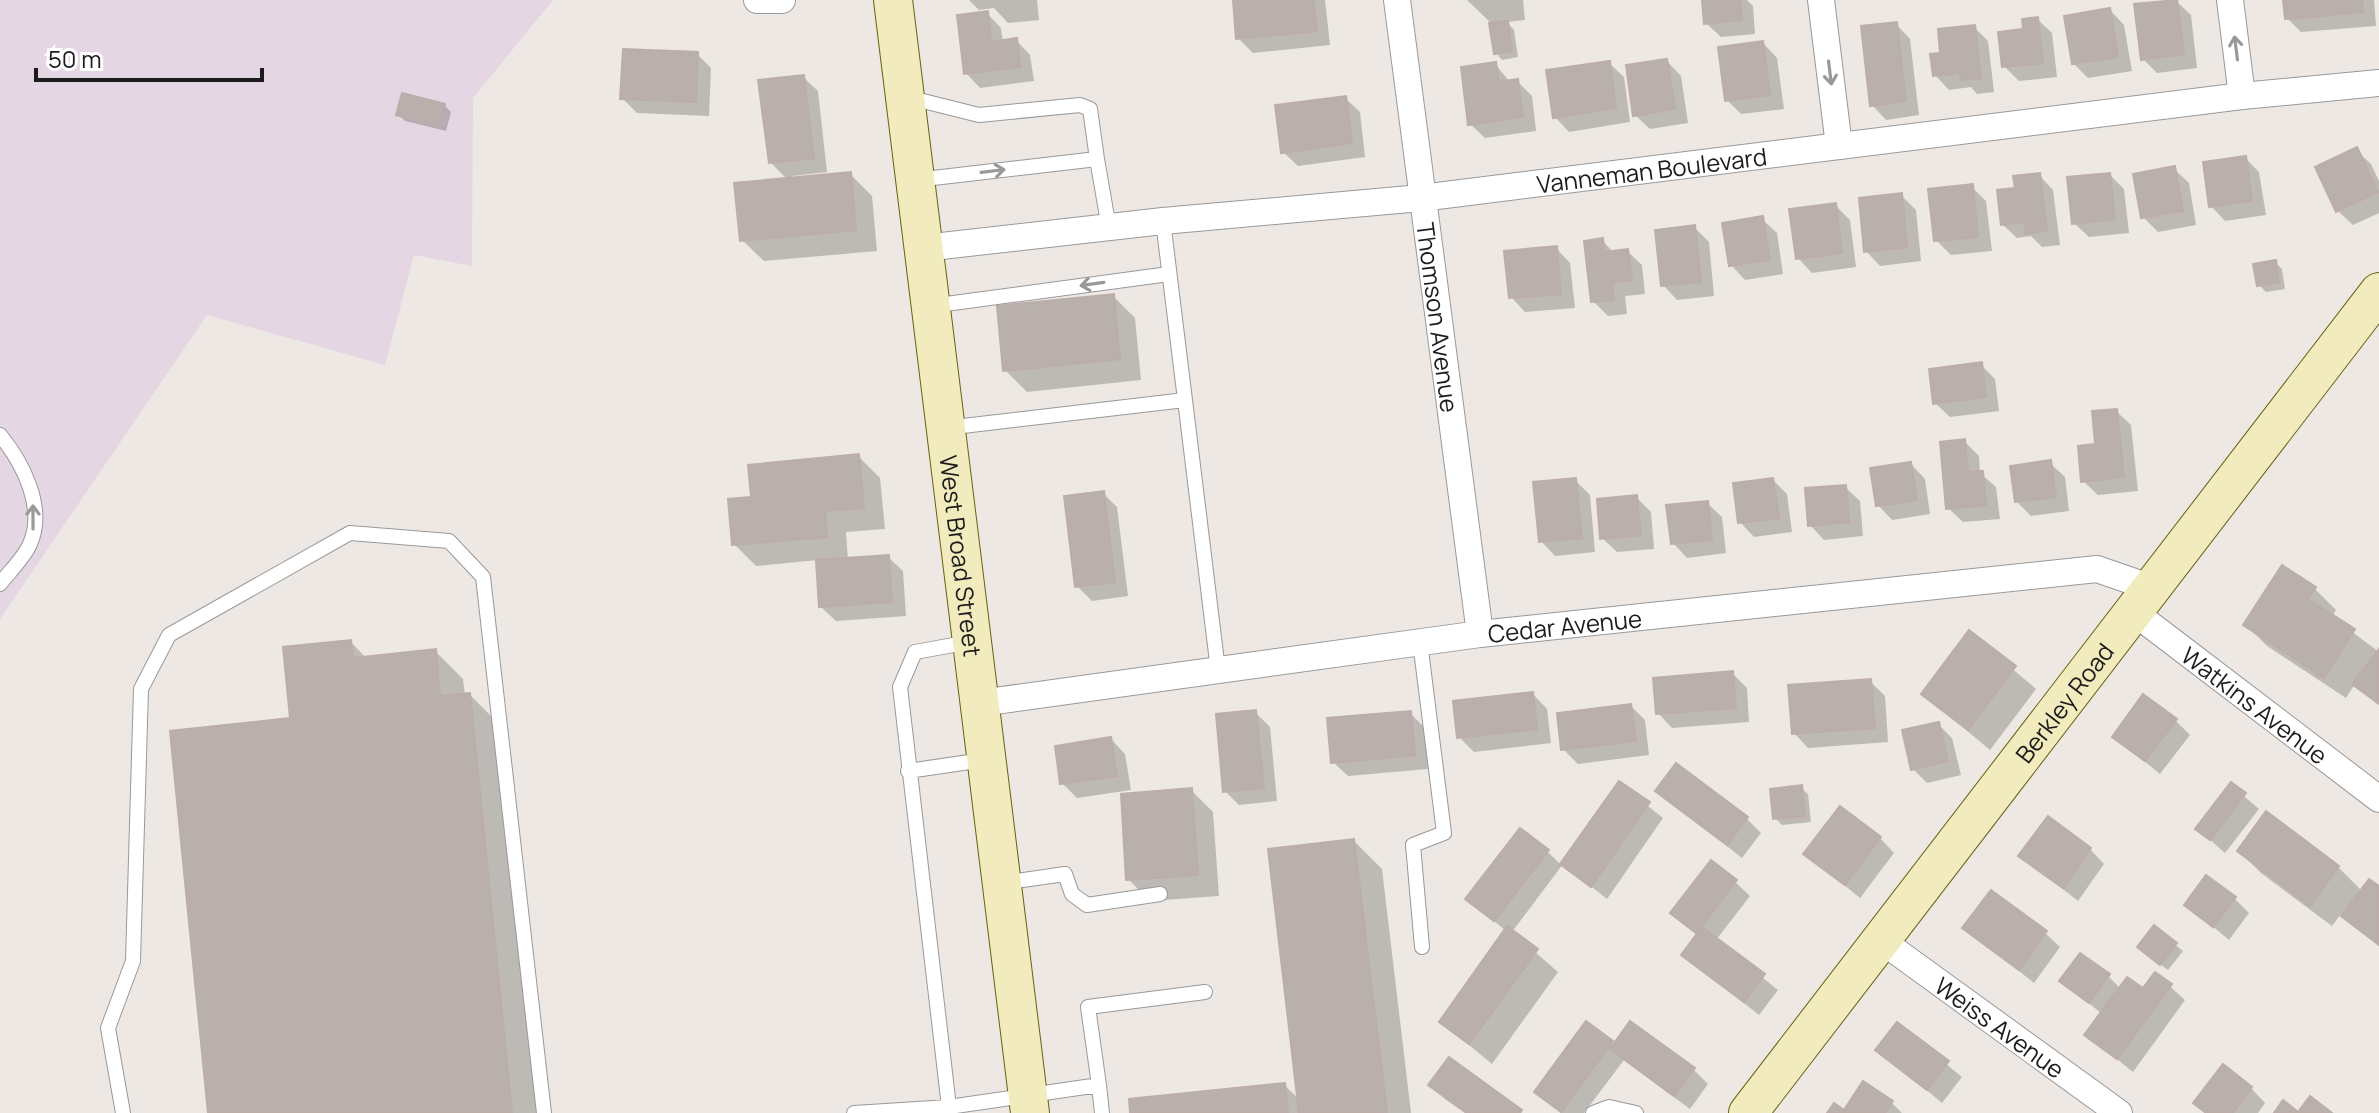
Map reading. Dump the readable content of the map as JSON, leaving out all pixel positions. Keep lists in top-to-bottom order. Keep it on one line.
{"streets":{"main road":["West Broad Street","Berkley Road"],"street":["Vanneman Boulevard","Thomson Avenue","Cedar Avenue","Watkins Avenue","Weiss Avenue"]},"crossings":[["Vanneman Boulevard","Thomson Avenue"],["Vanneman Boulevard","West Broad Street"],["Thomson Avenue","Cedar Avenue"],["West Broad Street","Cedar Avenue"],["Cedar Avenue","Berkley Road"],["Cedar Avenue","Watkins Avenue"],["Berkley Road","Watkins Avenue"],["Berkley Road","Weiss Avenue"]],"scale_bar":"50 m"}
